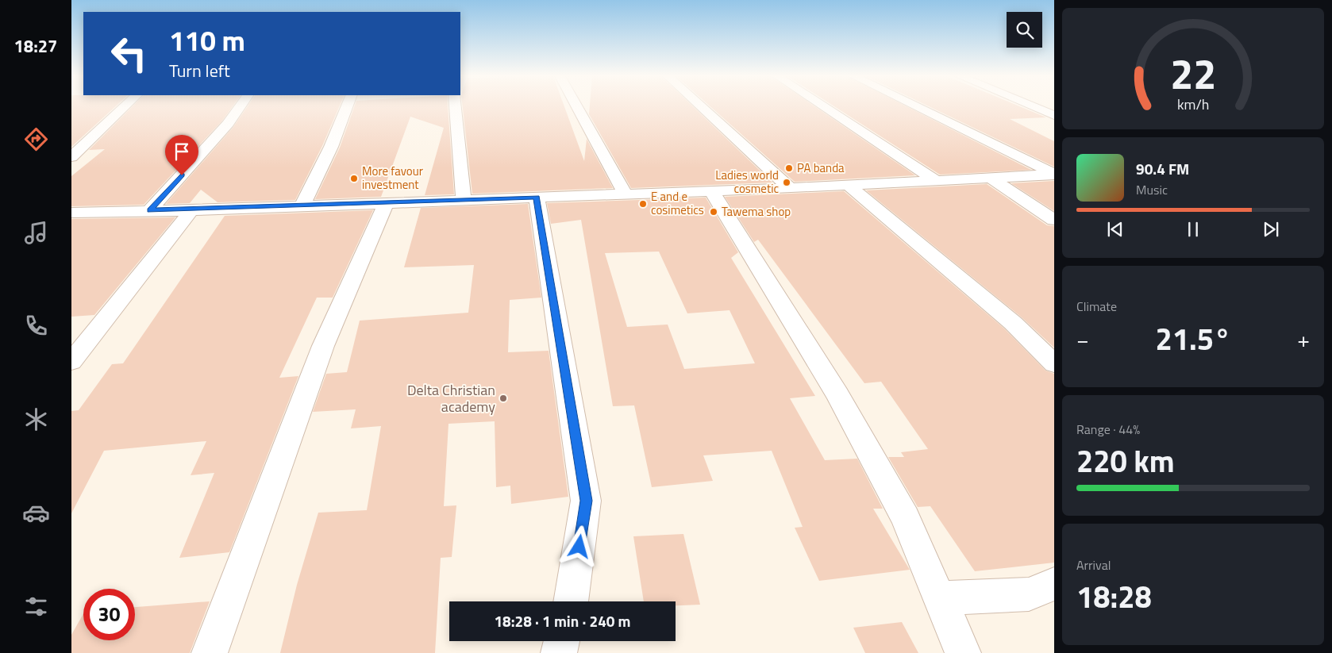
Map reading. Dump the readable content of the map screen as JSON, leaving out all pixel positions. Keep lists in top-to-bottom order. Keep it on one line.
{"places":["PA banda","More favour investment","Ladies world cosmetic","E and e cosimetics","Tawema shop","Delta Christian academy"],"page":{"tabs":"18:27","turn":["110 m","Turn left"],"song":["90.4 FM","Music"],"tile":["Climate",["Range · 44%","220 km"],["Arrival","18:28"]],"heat":["−","21.5°","+"],"limit":"30","trip":"18:28 · 1 min · 240 m","gauge":["22","km/h"]}}
